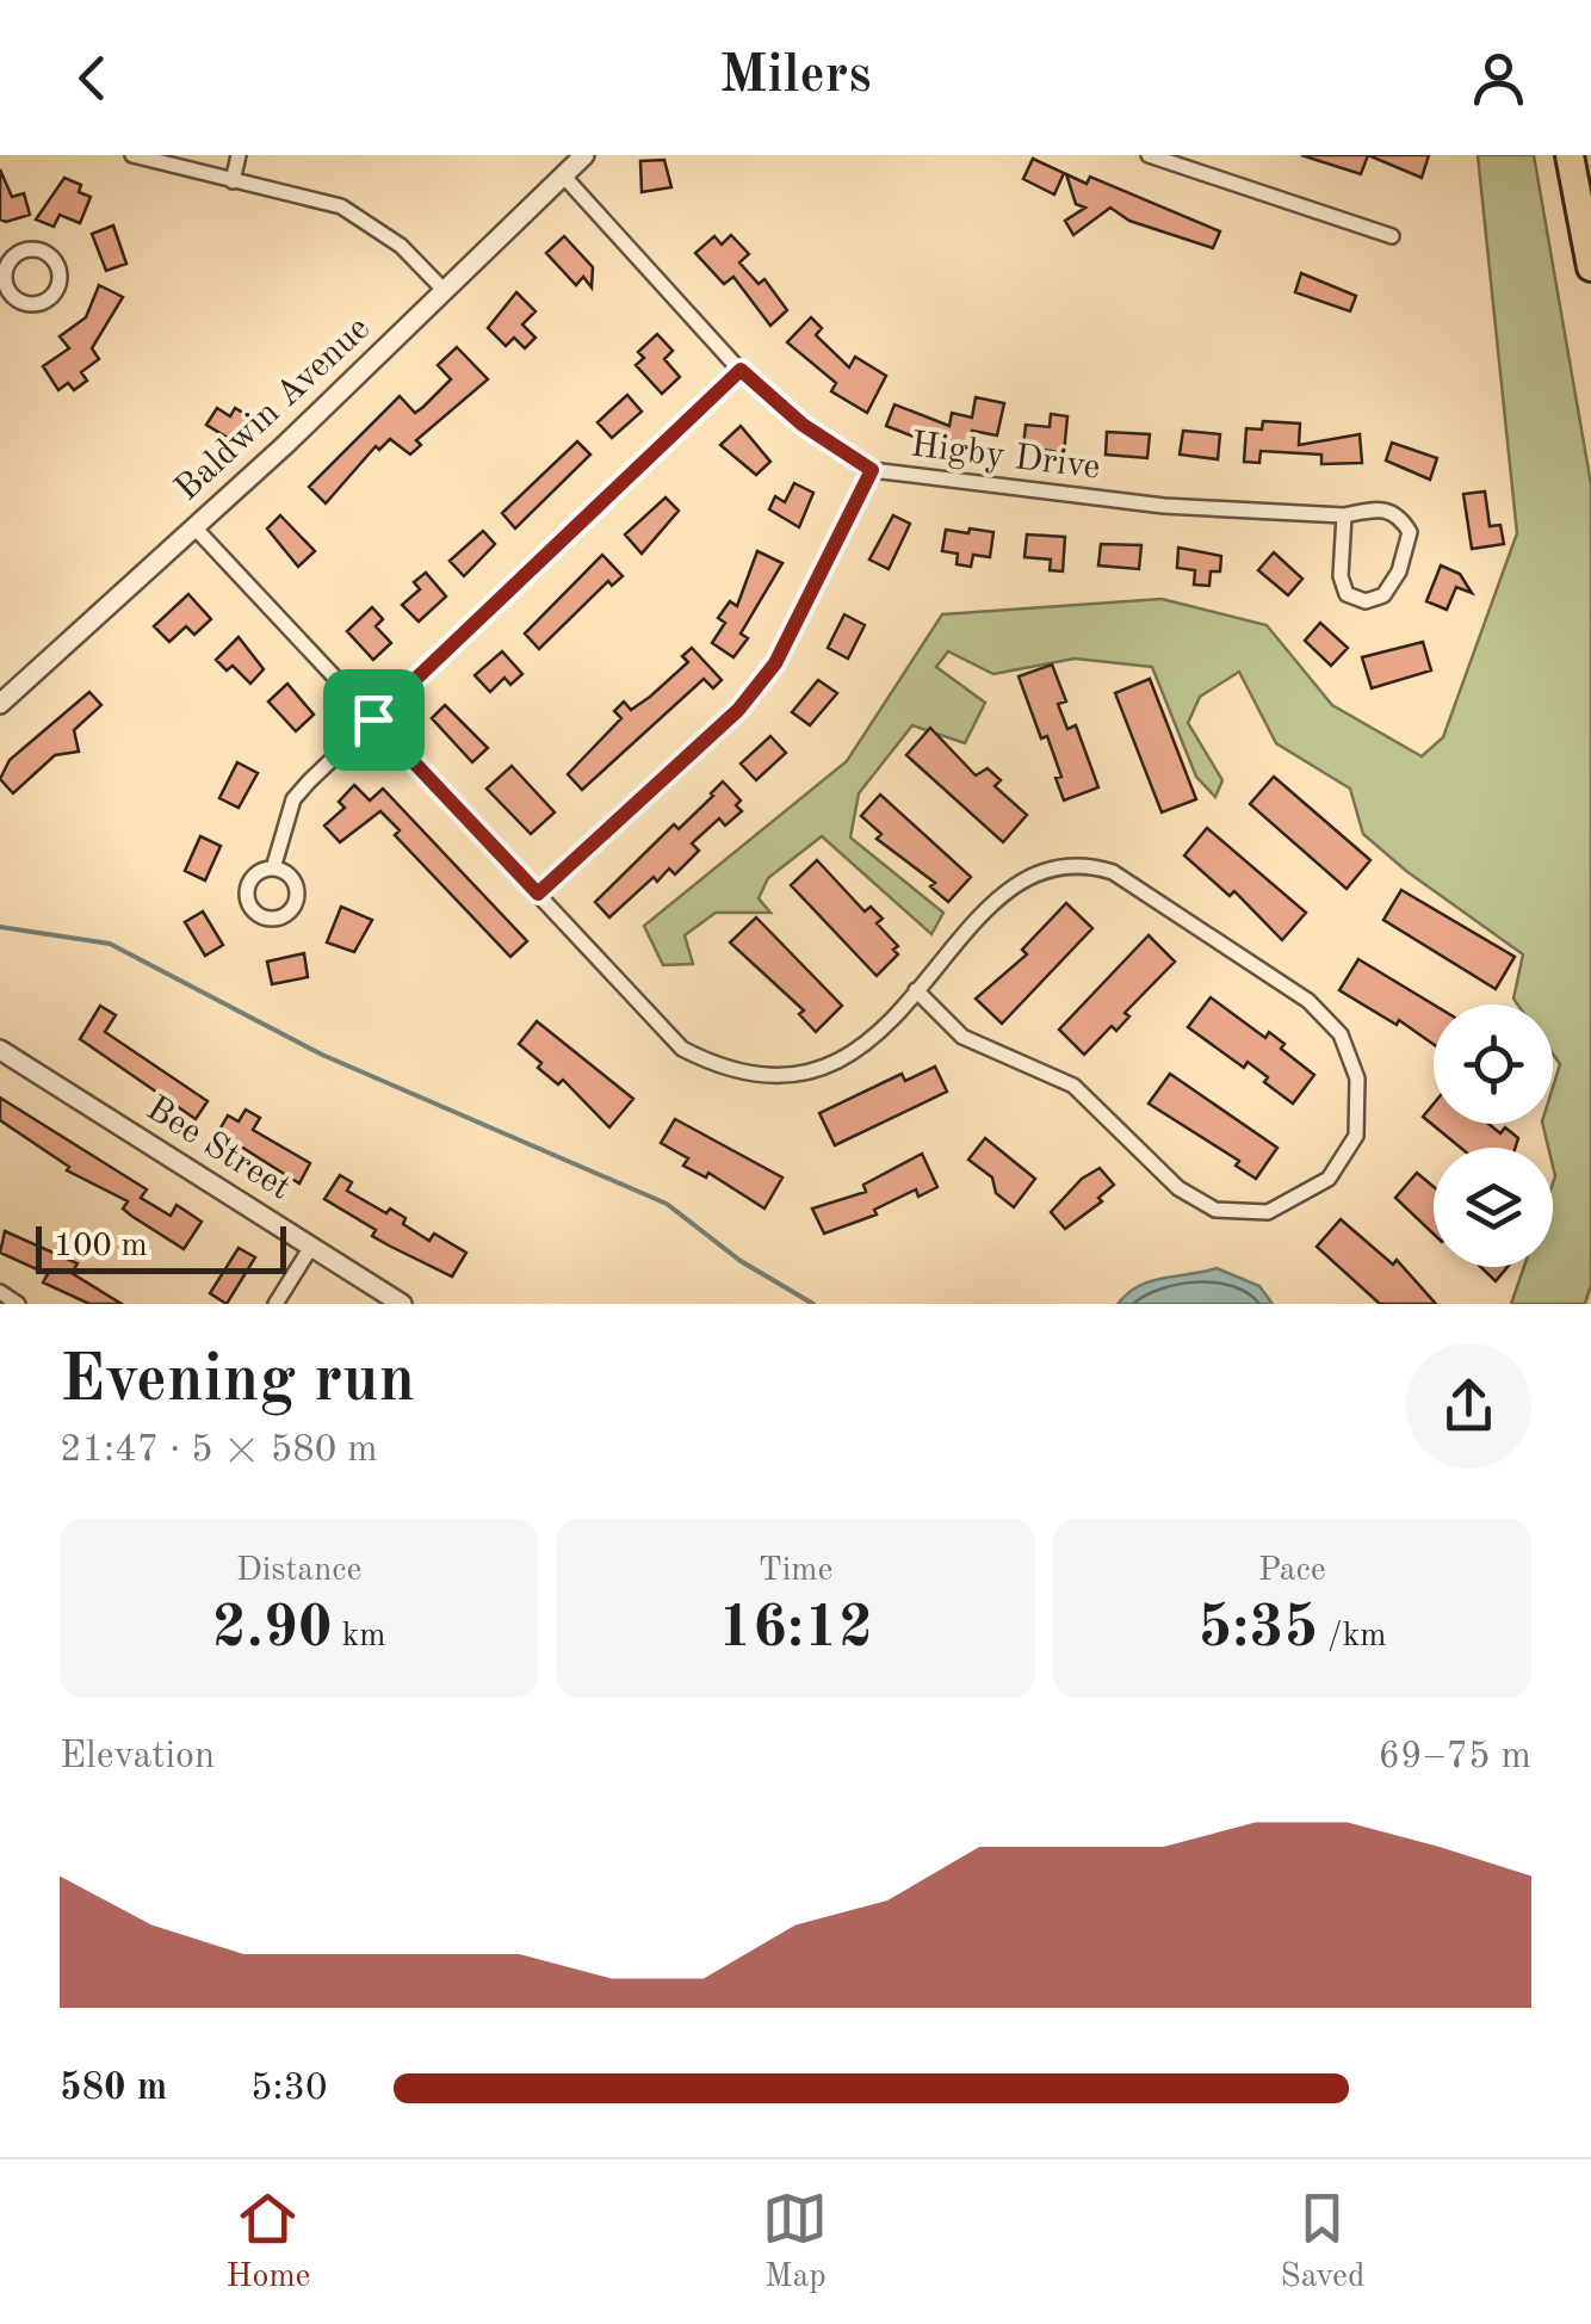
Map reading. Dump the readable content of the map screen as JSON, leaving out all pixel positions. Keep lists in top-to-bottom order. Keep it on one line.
{"streets":{"street":["Baldwin Avenue","Higby Drive","Bee Street"]},"crossings":[["Baldwin Avenue","Higby Drive"]],"scale_bar":"100 m","page":{"header":"Milers","scale":"100 m","heading":["Evening run","21:47 · 5 × 580 m"],"stats":[["Distance","2.90 km"],["Time","16:12"],["Pace","5:35 /km"]],"chart":["Elevation","69–75 m"],"list":[{"name":"580 m","note":"5:30"}],"tabs":["Home","Map","Saved"]}}
